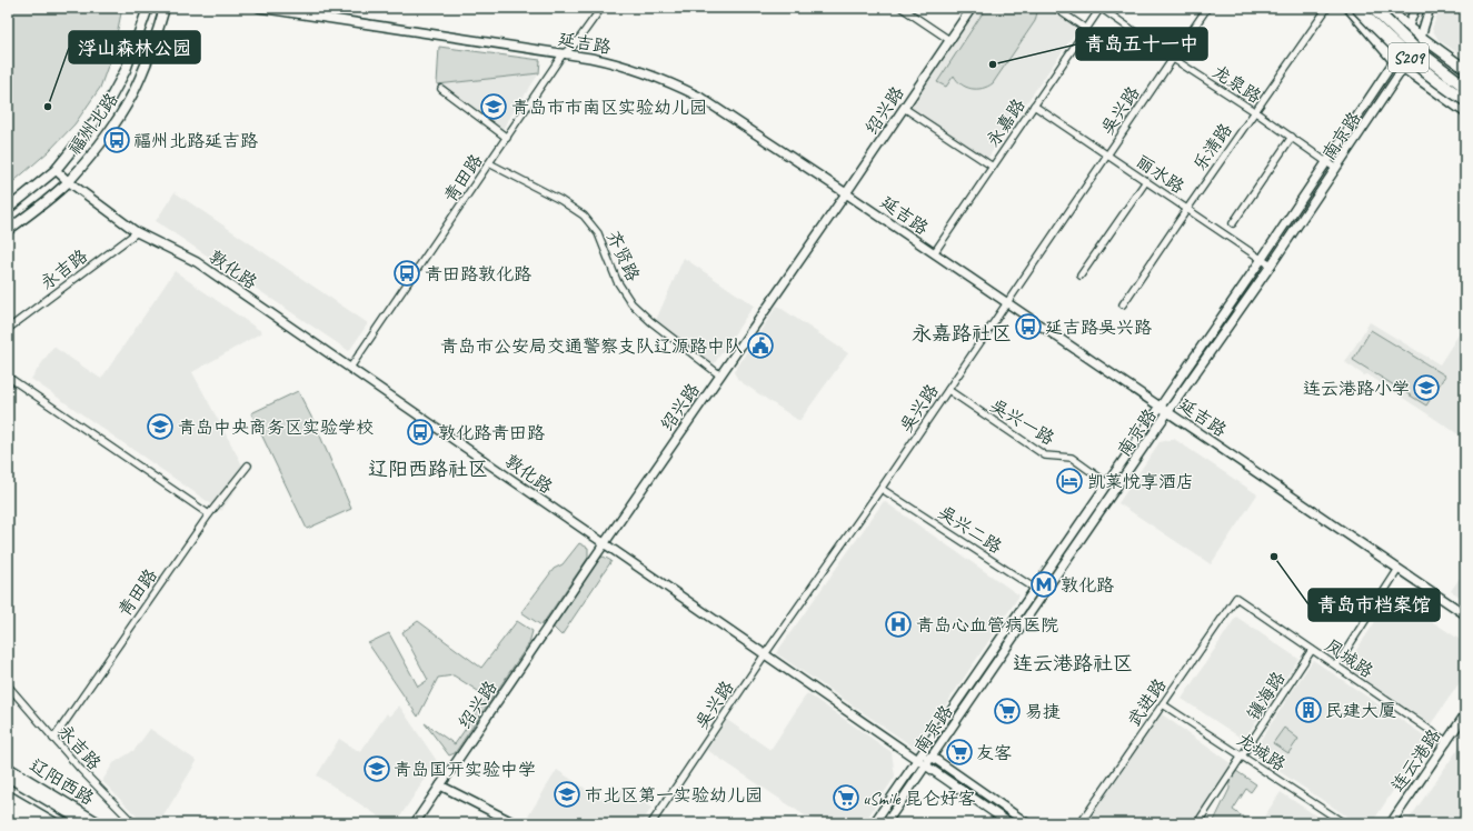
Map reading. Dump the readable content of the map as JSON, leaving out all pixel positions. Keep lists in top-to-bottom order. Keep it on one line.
{"streets":{"highway":["S209","辽阳西路"],"main road":["延吉路","绍兴路","福州北路","南京路","敦化路","连云港路"],"street":["龙泉路","吴兴路","永嘉路","乐清路","丽水路","青田路","齐贤路","永吉路","吴兴一路","吴兴二路","凤城路","镇海路","武进路","龙城路"]},"crossings":[["延吉路","绍兴路"],["延吉路","吴兴路"],["延吉路","永嘉路"],["延吉路","南京路"],["延吉路","青田路"],["龙泉路","吴兴路"],["龙泉路","永嘉路"],["龙泉路","南京路"],["龙泉路","乐清路"],["绍兴路","齐贤路"],["绍兴路","敦化路"],["吴兴路","丽水路"],["吴兴路","敦化路"],["吴兴路","吴兴一路"],["吴兴路","吴兴二路"],["永嘉路","丽水路"],["福州北路","敦化路"],["南京路","丽水路"],["南京路","敦化路"],["南京路","吴兴一路"],["南京路","吴兴二路"],["乐清路","丽水路"],["青田路","齐贤路"],["青田路","永吉路"],["青田路","敦化路"],["永吉路","敦化路"],["凤城路","镇海路"],["凤城路","武进路"],["凤城路","连云港路"],["镇海路","龙城路"],["武进路","龙城路"]],"districts":["永嘉路社区","辽阳西路社区","连云港路社区"],"places":{"other":["青岛五十一中","浮山森林公园","青岛市档案馆"],"school or university":["青岛市市南区实验幼儿园","连云港路小学","青岛中央商务区实验学校","青岛国开实验中学","市北区第一实验幼儿园"],"bus stop":["福州北路延吉路","青田路敦化路","延吉路吴兴路","敦化路青田路"],"public building":["青岛市公安局交通警察支队辽源路中队"],"hotel":["凯莱悦享酒店"],"metro station":["敦化路"],"hospital":["青岛心血管病医院"],"building":["民建大厦"],"supermarket":["易捷","友客","uSmile 昆仑好客"]}}
